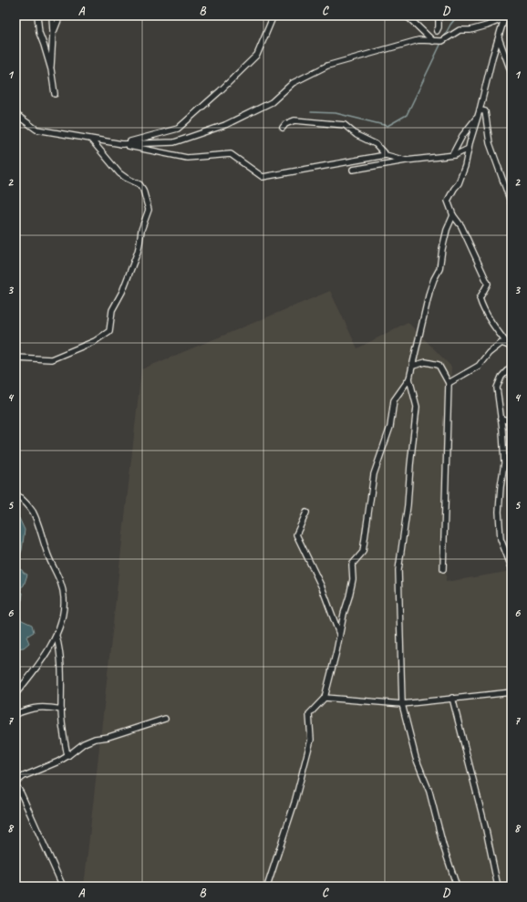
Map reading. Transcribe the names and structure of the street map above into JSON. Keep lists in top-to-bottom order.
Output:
{
  "grid": {
    "columns": [
      "A",
      "B",
      "C",
      "D"
    ],
    "rows": [
      "1",
      "2",
      "3",
      "4",
      "5",
      "6",
      "7",
      "8"
    ]
  }
}
